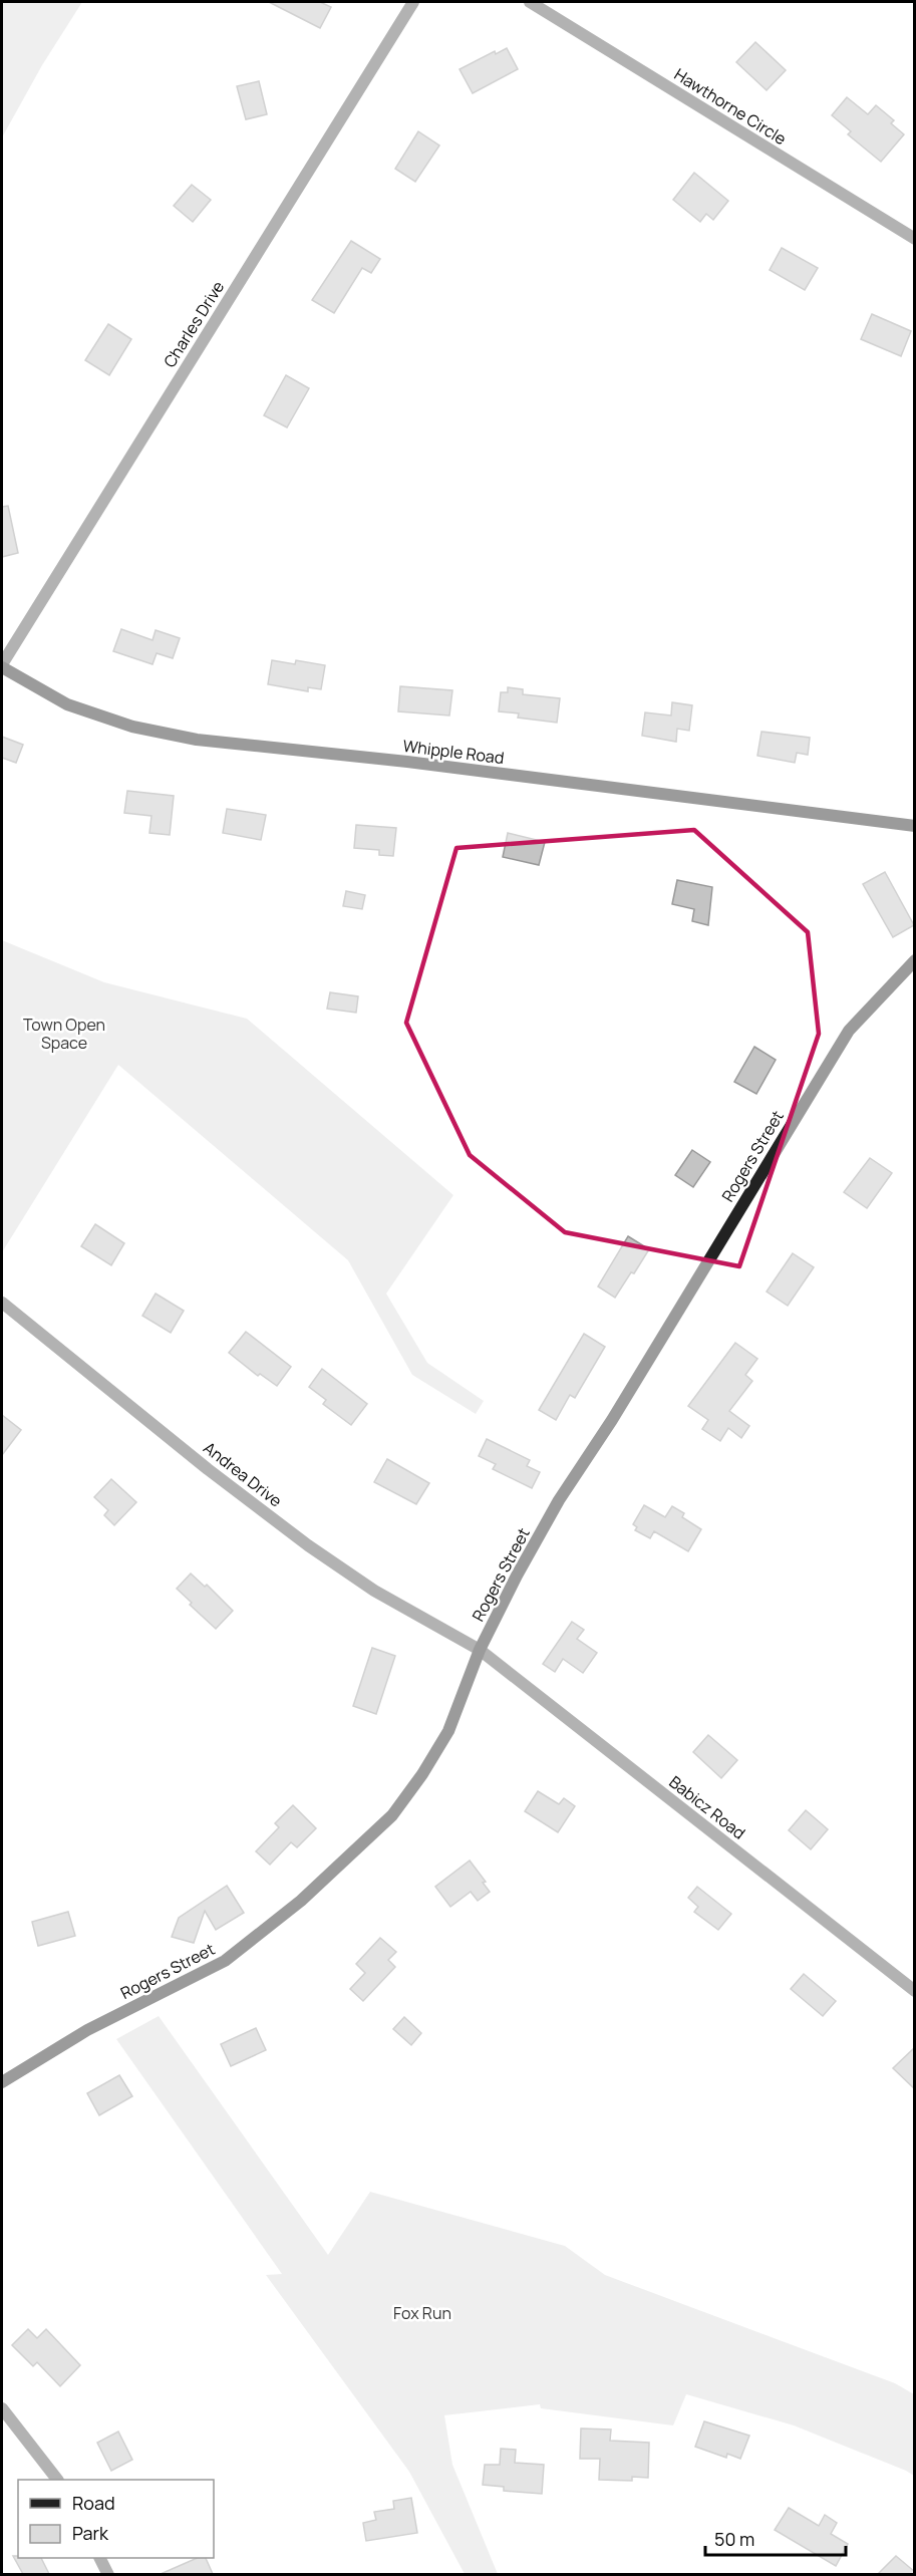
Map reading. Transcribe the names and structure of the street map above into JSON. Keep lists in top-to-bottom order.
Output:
{
  "streets": {
    "street": [
      "Hawthorne Circle",
      "Charles Drive",
      "Whipple Road",
      "Rogers Street",
      "Andrea Drive",
      "Babicz Road"
    ]
  },
  "crossings": [
    ["Charles Drive", "Whipple Road"],
    ["Rogers Street", "Andrea Drive"],
    ["Rogers Street", "Babicz Road"],
    ["Andrea Drive", "Babicz Road"]
  ],
  "parks": ["Town Open Space", "Fox Run"],
  "legend": ["Road", "Park"],
  "scale_bar": "50 m"
}
